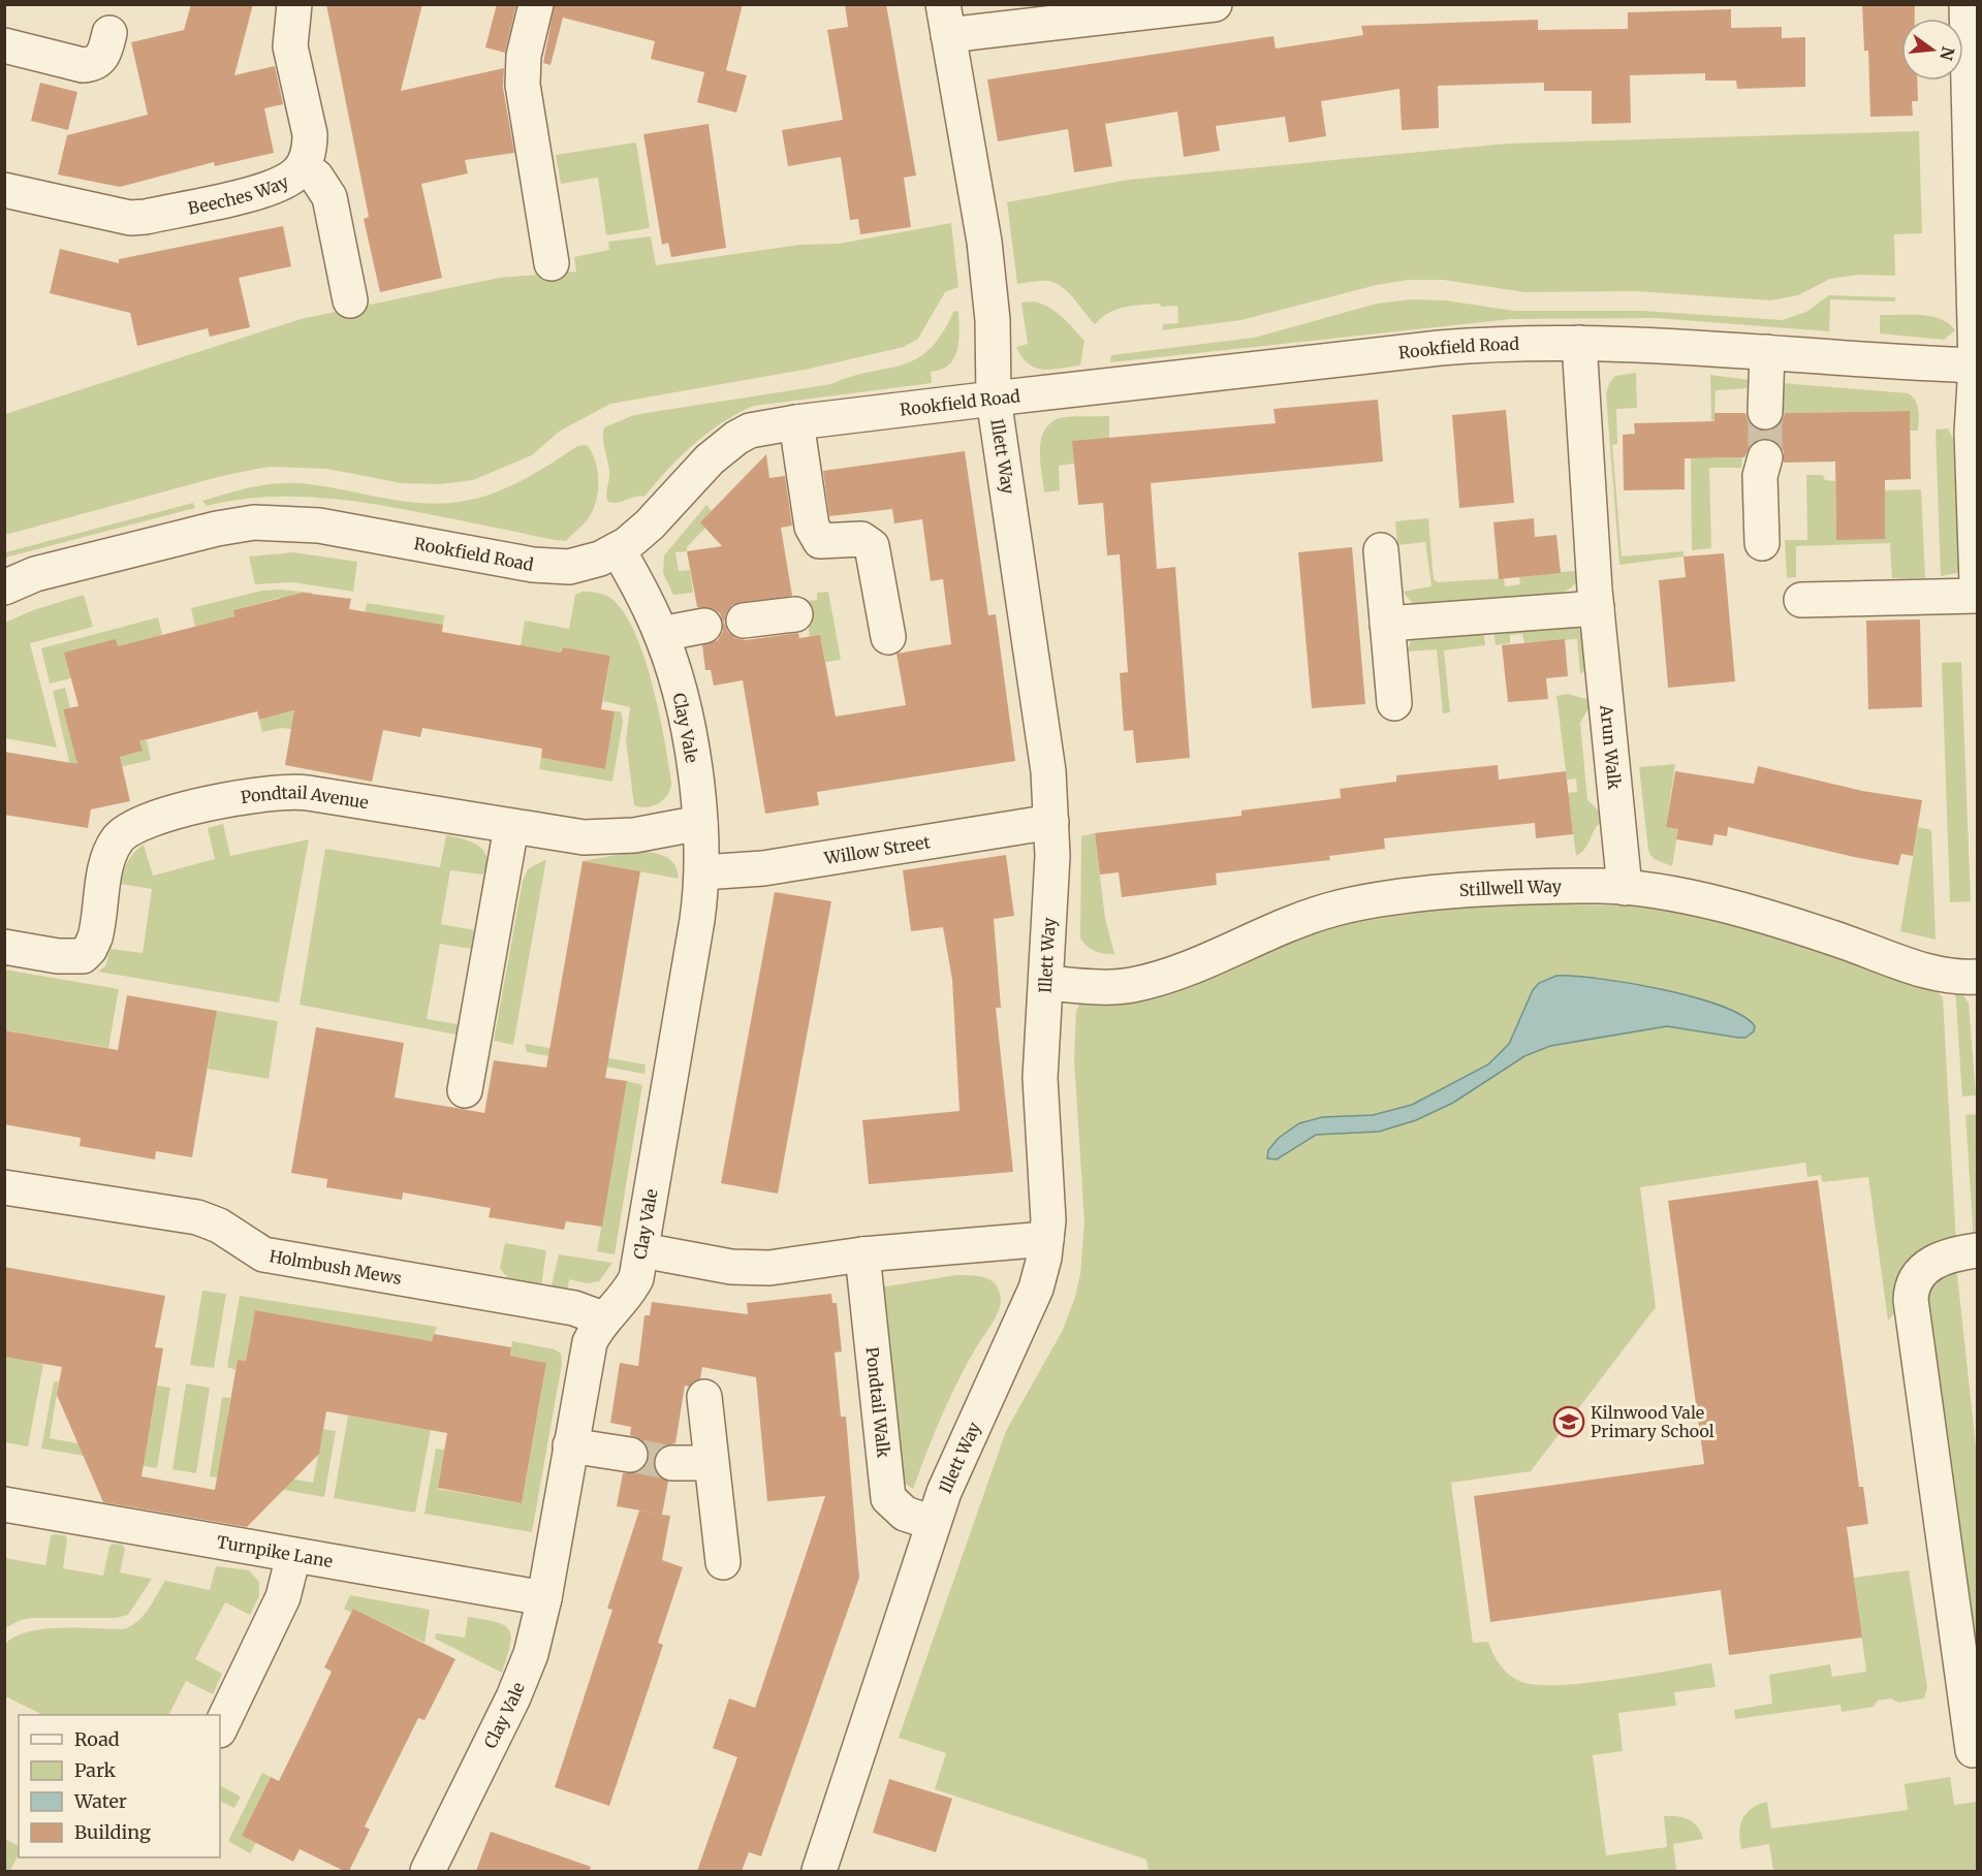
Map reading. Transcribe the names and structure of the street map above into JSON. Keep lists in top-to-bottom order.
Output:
{
  "streets": {
    "street": [
      "Beeches Way",
      "Rookfield Road",
      "Illett Way",
      "Clay Vale",
      "Arun Walk",
      "Pondtail Avenue",
      "Willow Street",
      "Stillwell Way",
      "Holmbush Mews",
      "Pondtail Walk",
      "Turnpike Lane"
    ]
  },
  "crossings": [
    ["Rookfield Road", "Illett Way"],
    ["Rookfield Road", "Clay Vale"],
    ["Rookfield Road", "Arun Walk"],
    ["Illett Way", "Willow Street"],
    ["Illett Way", "Stillwell Way"],
    ["Illett Way", "Pondtail Walk"],
    ["Clay Vale", "Pondtail Avenue"],
    ["Clay Vale", "Willow Street"],
    ["Clay Vale", "Holmbush Mews"],
    ["Clay Vale", "Turnpike Lane"],
    ["Arun Walk", "Stillwell Way"]
  ],
  "places": {
    "school or university": ["Kilnwood Vale Primary School"]
  },
  "legend": [
    "Road",
    "Park",
    "Water",
    "Building"
  ],
  "north": "right"
}
